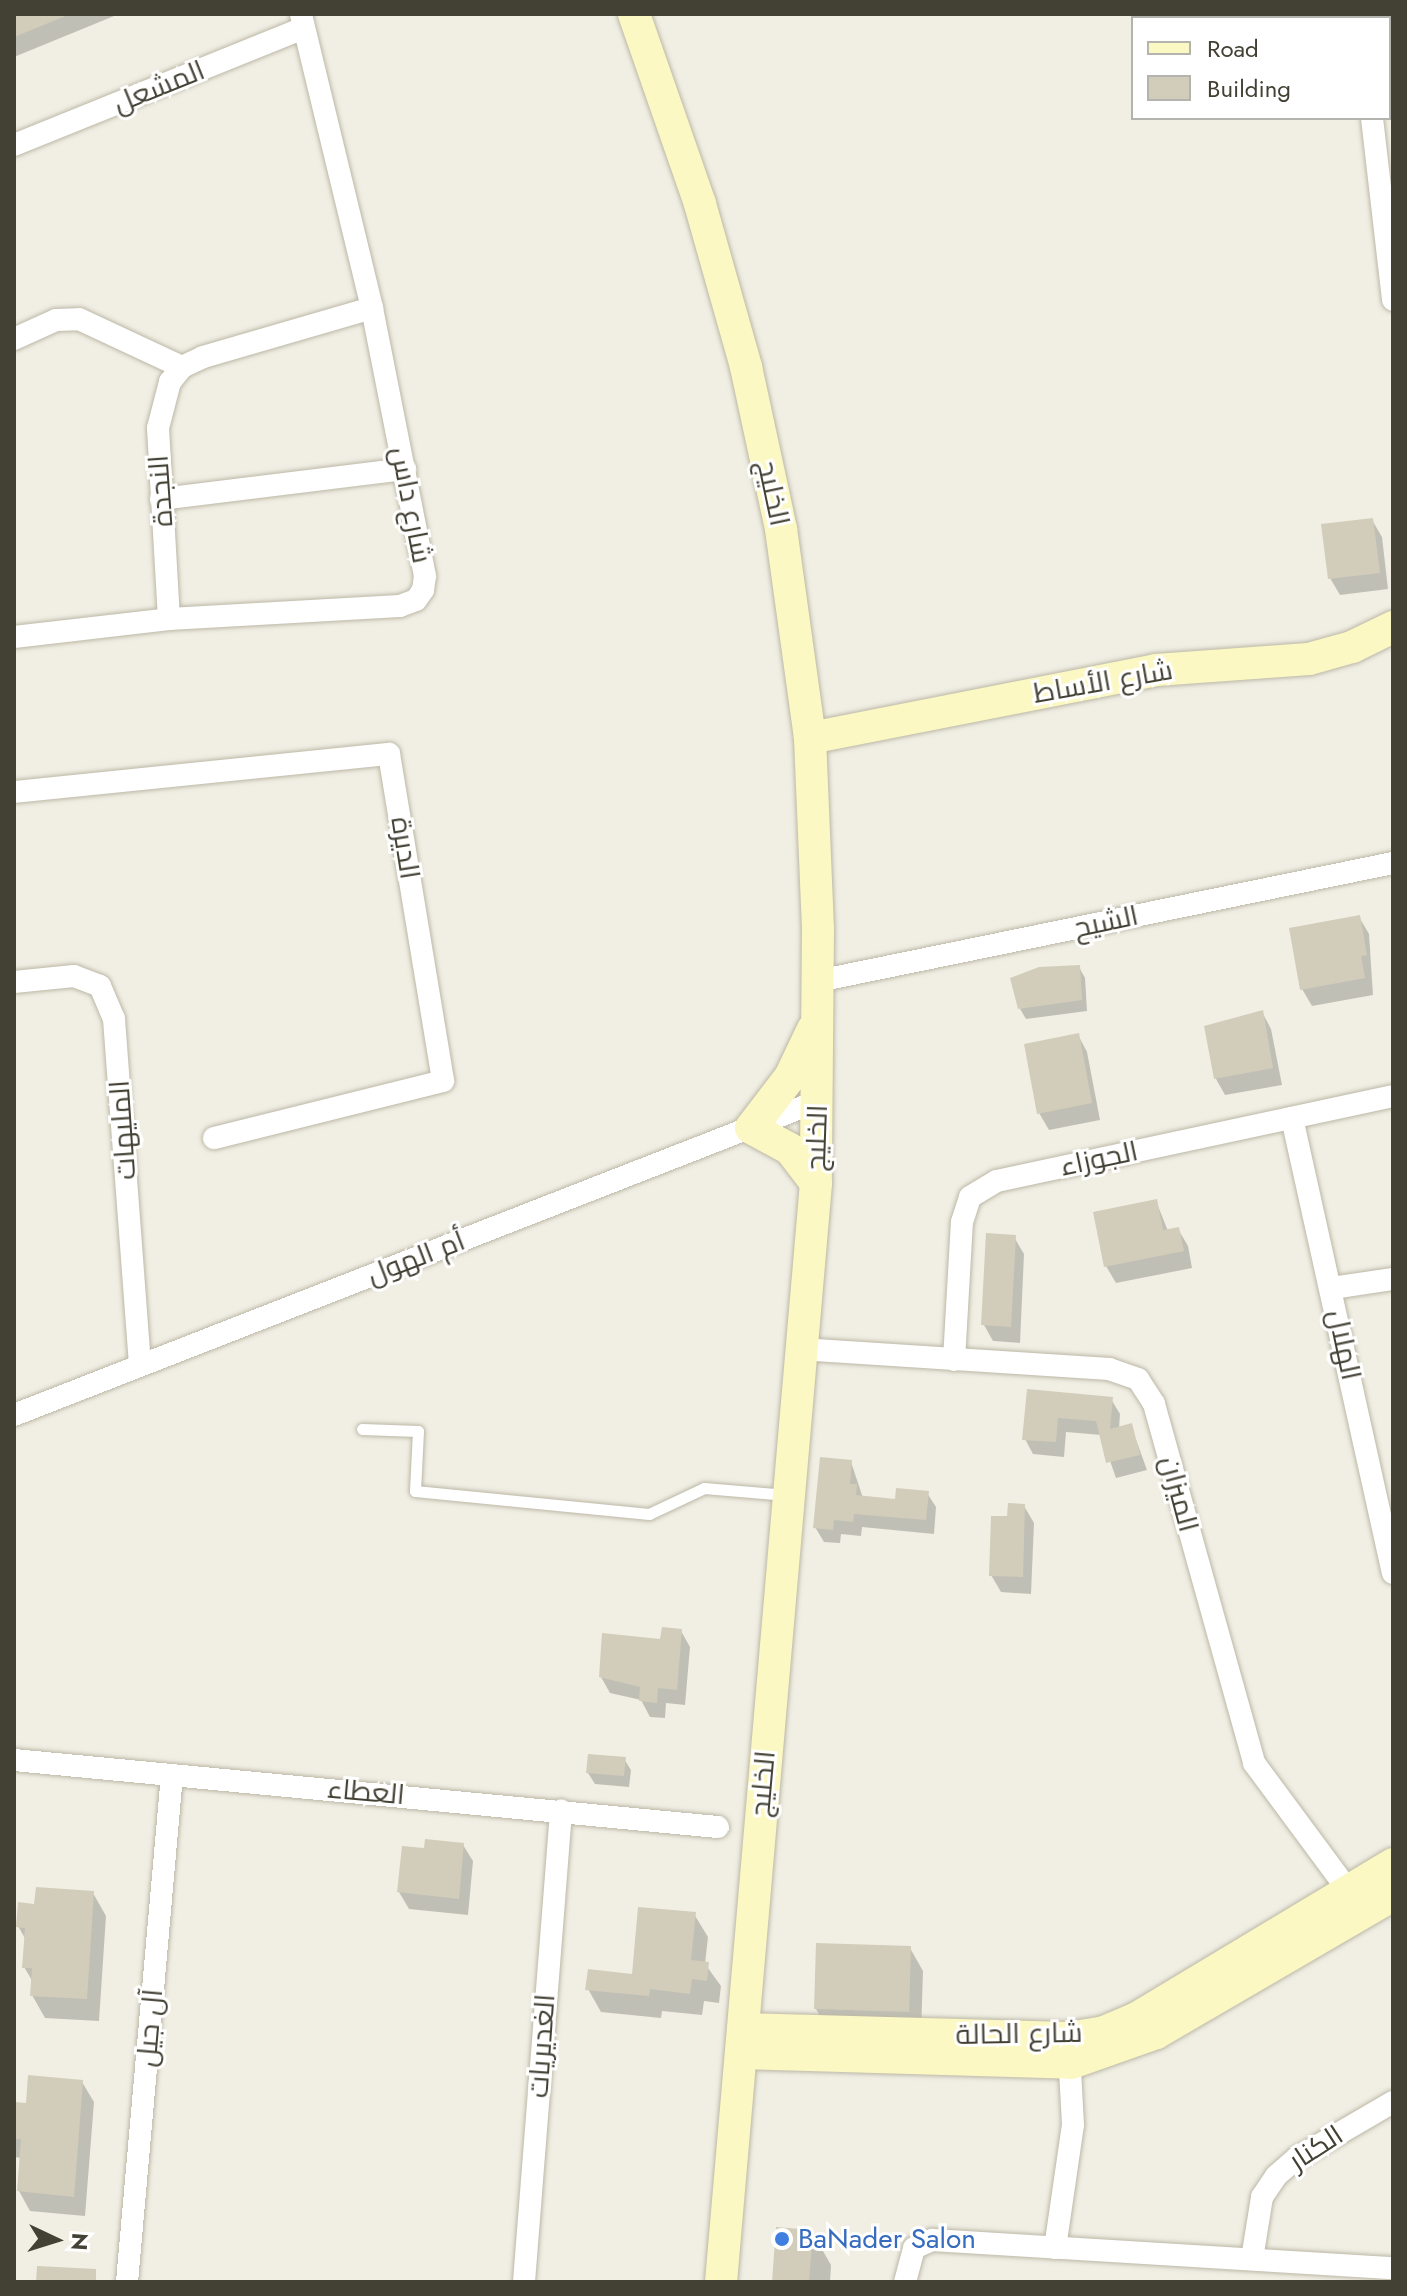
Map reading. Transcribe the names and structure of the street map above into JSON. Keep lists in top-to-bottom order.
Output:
{
  "streets": {
    "street": [
      "المشعل",
      "النجدة",
      "الخليج",
      "شارع داس",
      "شارع الأساط",
      "الديرة",
      "الشيح",
      "المليهات",
      "الجوزاء",
      "أم الهول",
      "الهلال",
      "الميزان",
      "العطاء",
      "آل جيل",
      "شارع الحالة",
      "الغديريات",
      "الكنار"
    ]
  },
  "crossings": [
    ["المشعل", "شارع داس"],
    ["النجدة", "شارع داس"],
    ["الخليج", "شارع الأساط"],
    ["الخليج", "الشيح"],
    ["الخليج", "أم الهول"],
    ["الخليج", "الميزان"],
    ["الخليج", "شارع الحالة"],
    ["المليهات", "أم الهول"],
    ["الجوزاء", "الهلال"],
    ["الجوزاء", "الميزان"],
    ["الميزان", "شارع الحالة"],
    ["العطاء", "آل جيل"],
    ["العطاء", "الغديريات"]
  ],
  "places": ["BaNader Salon"],
  "legend": ["Road", "Building"],
  "north": "right"
}
